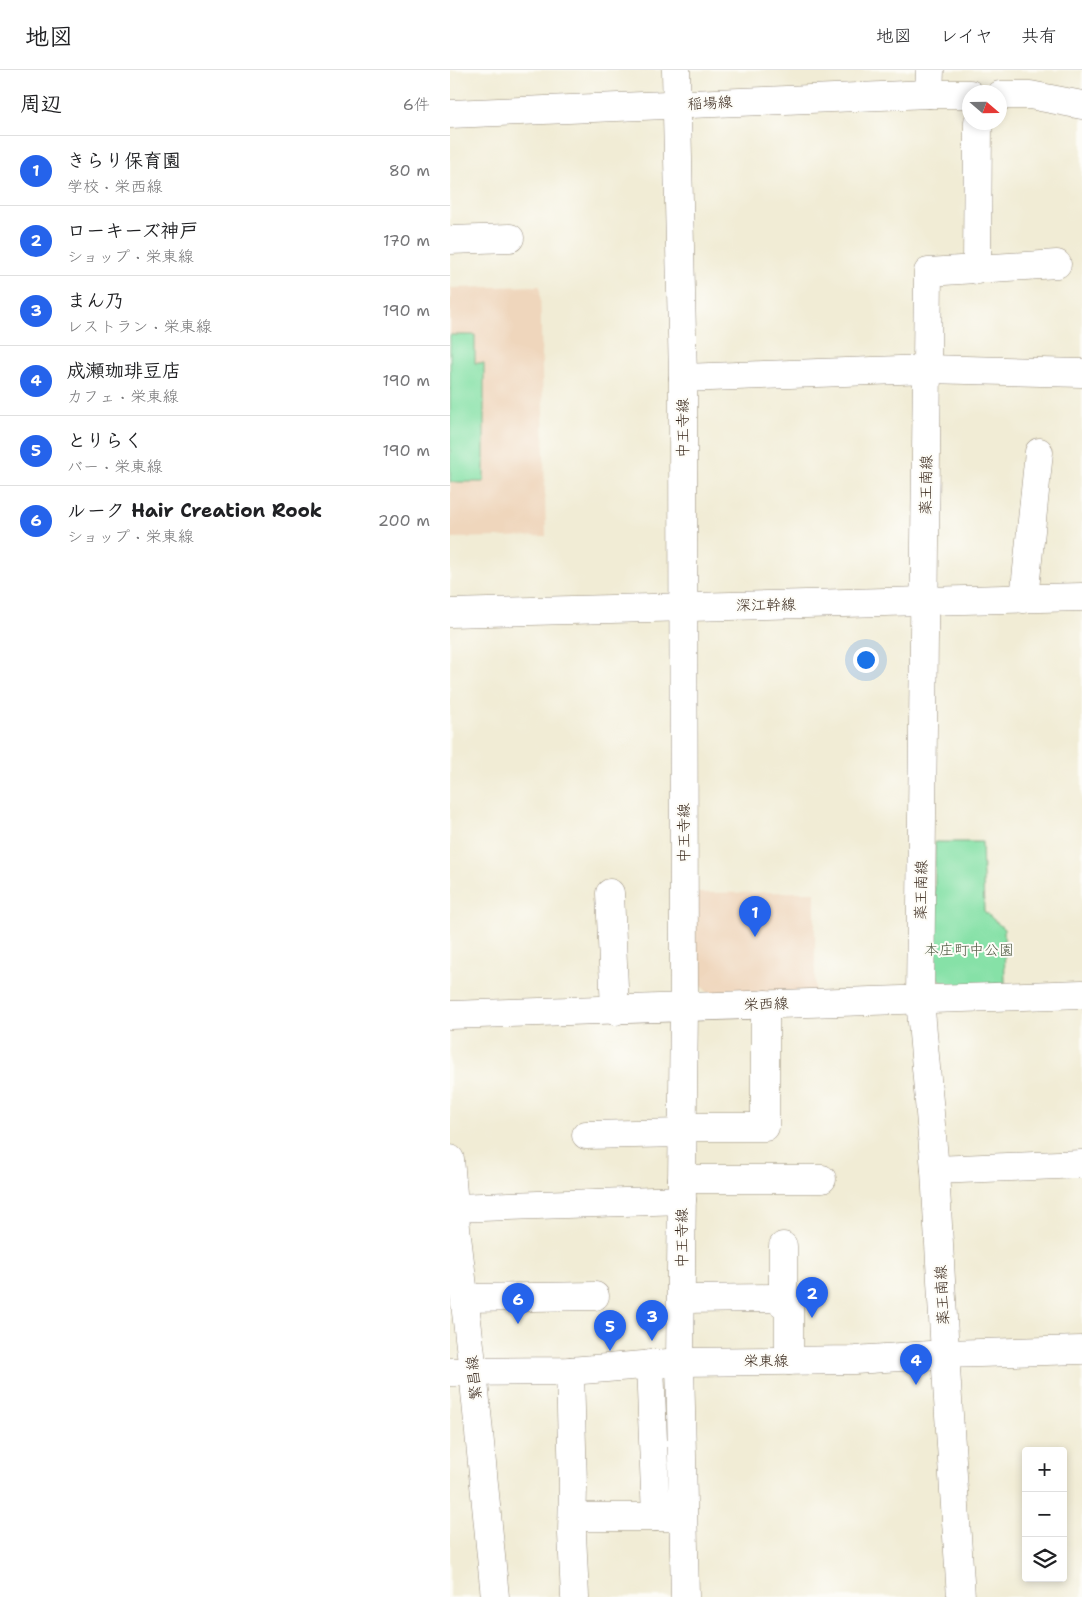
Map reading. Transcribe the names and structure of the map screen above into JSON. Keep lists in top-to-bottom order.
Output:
{
  "streets": {
    "street": [
      "稲場線",
      "中王寺線",
      "薬王南線",
      "深江幹線",
      "栄西線",
      "栄東線",
      "繁昌線"
    ]
  },
  "crossings": [
    ["稲場線", "中王寺線"],
    ["中王寺線", "深江幹線"],
    ["中王寺線", "栄西線"],
    ["中王寺線", "栄東線"],
    ["薬王南線", "深江幹線"],
    ["薬王南線", "栄西線"],
    ["薬王南線", "栄東線"],
    ["栄東線", "繁昌線"]
  ],
  "parks": ["本庄町中公園"],
  "north": "right",
  "page": {
    "header": "地図",
    "nav": ["地図", "レイヤ", "共有"],
    "heading": ["周辺", "6件"],
    "list": [
      {
        "mark": "1",
        "name": "きらり保育園",
        "note": "学校 · 栄西線",
        "value": "80 m"
      },
      {
        "mark": "2",
        "name": "ローキーズ神戸",
        "note": "ショップ · 栄東線",
        "value": "170 m"
      },
      {
        "mark": "3",
        "name": "まん乃",
        "note": "レストラン · 栄東線",
        "value": "190 m"
      },
      {
        "mark": "4",
        "name": "成瀬珈琲豆店",
        "note": "カフェ · 栄東線",
        "value": "190 m"
      },
      {
        "mark": "5",
        "name": "とりらく",
        "note": "バー · 栄東線",
        "value": "190 m"
      },
      {
        "mark": "6",
        "name": "ルーク Hair Creation Rook",
        "note": "ショップ · 栄東線",
        "value": "200 m"
      }
    ],
    "pins": [
      "1",
      "2",
      "6",
      "3",
      "5",
      "4"
    ],
    "map_buttons": ["+", "−"]
  }
}
